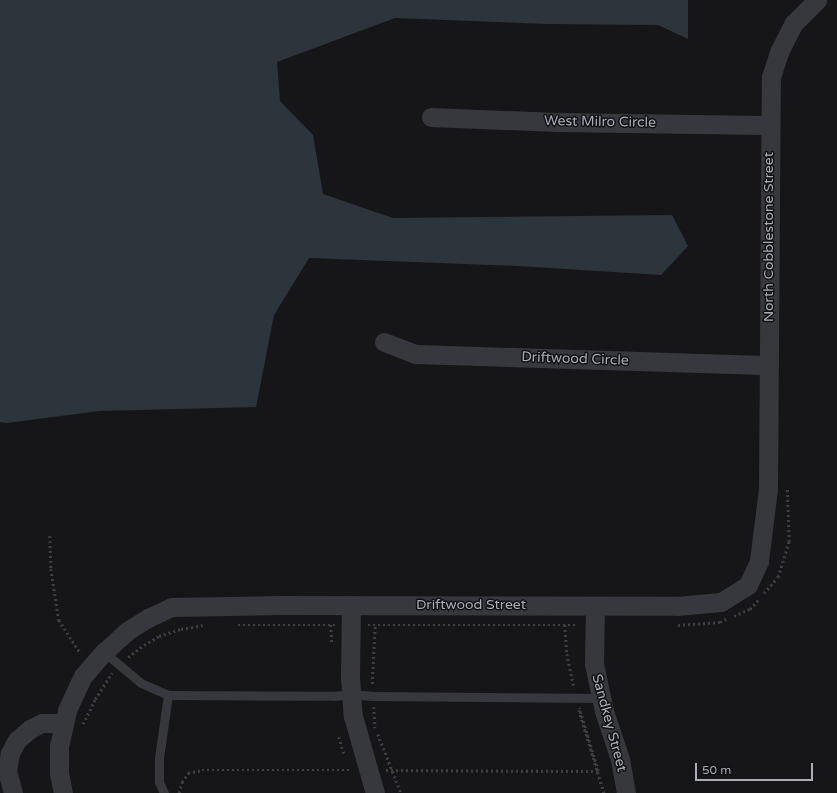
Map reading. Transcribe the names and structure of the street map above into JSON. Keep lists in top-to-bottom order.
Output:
{
  "streets": {
    "street": [
      "West Milro Circle",
      "North Cobblestone Street",
      "Driftwood Circle",
      "Driftwood Street",
      "Sandkey Street"
    ]
  },
  "crossings": [
    ["West Milro Circle", "North Cobblestone Street"],
    ["North Cobblestone Street", "Driftwood Circle"],
    ["North Cobblestone Street", "Driftwood Street"],
    ["Driftwood Street", "Sandkey Street"]
  ],
  "scale_bar": "50 m"
}
